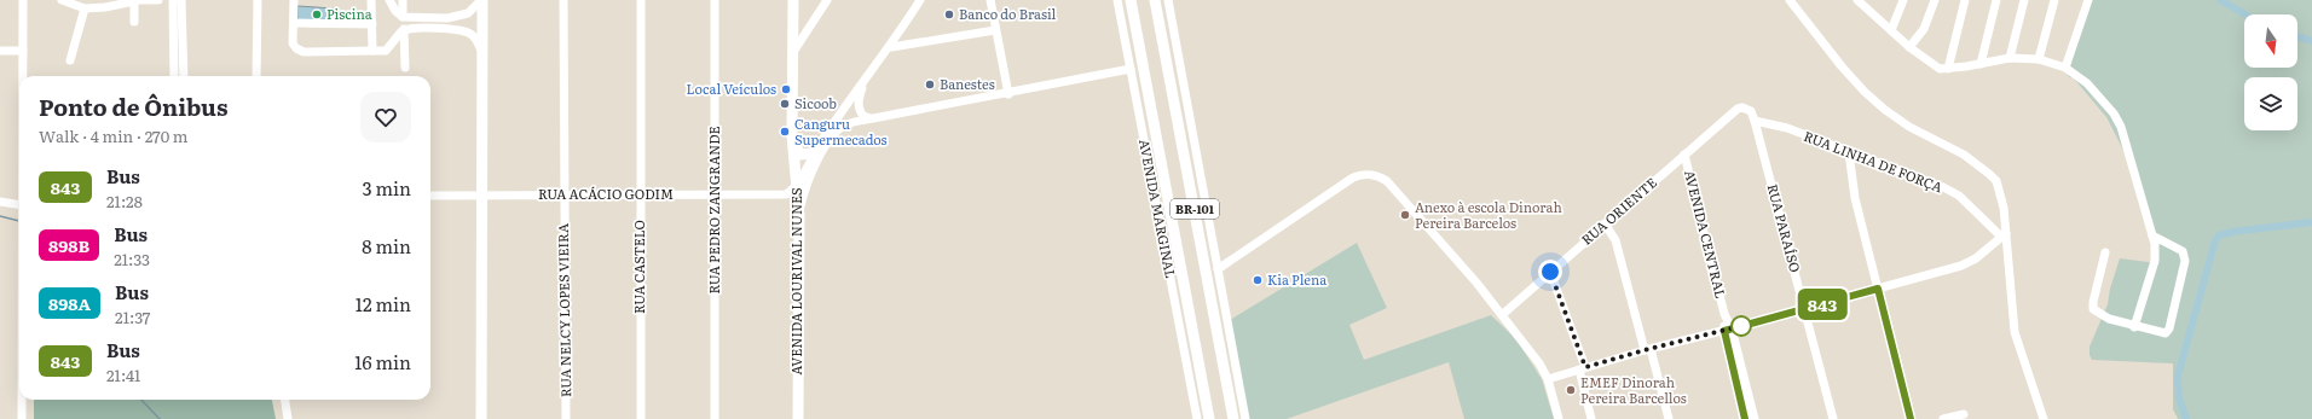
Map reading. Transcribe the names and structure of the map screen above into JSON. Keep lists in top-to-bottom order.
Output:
{
  "streets": {
    "main road": ["BR-101", "AVENIDA LOURIVAL NUNES"],
    "street": [
      "RUA LINHA DE FORÇA",
      "RUA ACÁCIO GODIM",
      "AVENIDA MARGINAL",
      "RUA PEDRO ZANGRANDE",
      "RUA ORIENTE",
      "RUA PARAÍSO",
      "AVENIDA CENTRAL",
      "RUA CASTELO",
      "RUA NELCY LOPES VIEIRA"
    ]
  },
  "crossings": [
    ["RUA LINHA DE FORÇA", "RUA ORIENTE"],
    ["RUA LINHA DE FORÇA", "RUA PARAÍSO"],
    ["RUA ACÁCIO GODIM", "RUA PEDRO ZANGRANDE"],
    ["RUA ACÁCIO GODIM", "RUA CASTELO"],
    ["RUA ACÁCIO GODIM", "AVENIDA LOURIVAL NUNES"],
    ["RUA ACÁCIO GODIM", "RUA NELCY LOPES VIEIRA"],
    ["RUA ORIENTE", "AVENIDA CENTRAL"]
  ],
  "places": [
    "Piscina",
    "Banco do Brasil",
    "Banestes",
    "Local Veículos",
    "Sicoob",
    "Canguru Supermecados",
    "Anexo à escola Dinorah Pereira Barcelos",
    "Kia Plena",
    "EMEF Dinorah Pereira Barcellos"
  ],
  "lines": ["bus line 843"],
  "north": "bottom",
  "page": {
    "on_map": "843",
    "heading": ["Ponto de Ônibus", "Walk · 4 min · 270 m"],
    "list": [
      {
        "mark": "843",
        "name": "Bus",
        "note": "21:28",
        "value": "3 min"
      },
      {
        "mark": "898B",
        "name": "Bus",
        "note": "21:33",
        "value": "8 min"
      },
      {
        "mark": "898A",
        "name": "Bus",
        "note": "21:37",
        "value": "12 min"
      },
      {
        "mark": "843",
        "name": "Bus",
        "note": "21:41",
        "value": "16 min"
      }
    ]
  }
}
